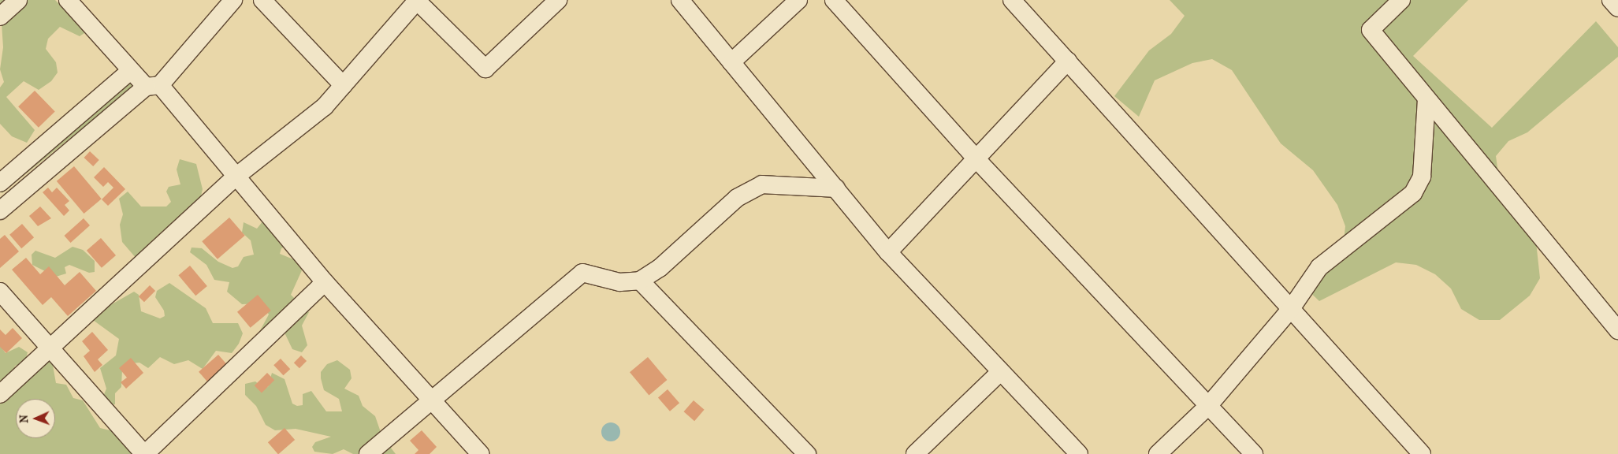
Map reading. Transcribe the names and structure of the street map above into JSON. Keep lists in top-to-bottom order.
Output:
{
  "north": "left"
}
